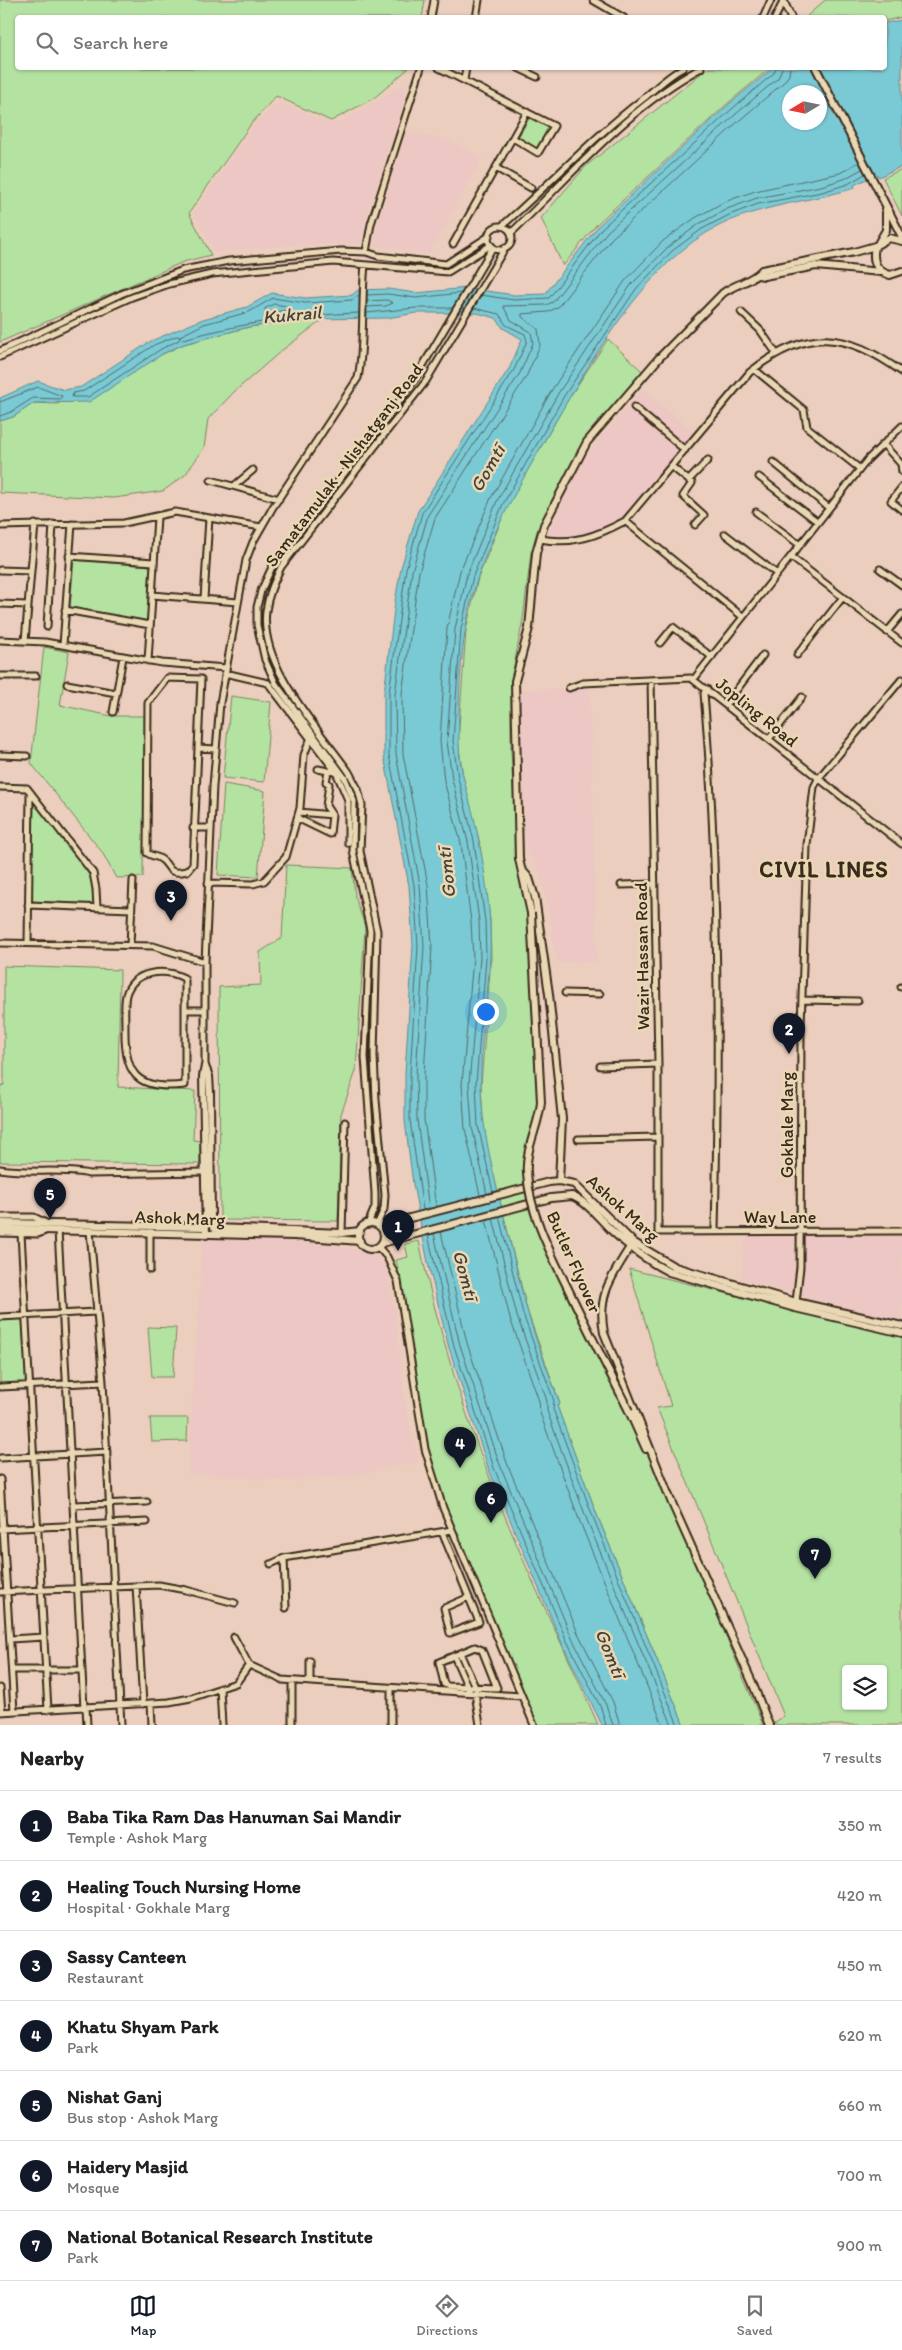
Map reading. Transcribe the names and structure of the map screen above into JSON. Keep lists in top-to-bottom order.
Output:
{
  "streets": {
    "main road": ["Ashok Marg", "Butler Flyover"],
    "street": [
      "Samatamulak - Nishatganj Road",
      "Jopling Road",
      "Wazir Hassan Road",
      "Gokhale Marg",
      "Way Lane"
    ]
  },
  "crossings": [
    ["Samatamulak - Nishatganj Road", "Ashok Marg"],
    ["Jopling Road", "Wazir Hassan Road"],
    ["Jopling Road", "Gokhale Marg"],
    ["Wazir Hassan Road", "Way Lane"],
    ["Gokhale Marg", "Ashok Marg"],
    ["Gokhale Marg", "Way Lane"]
  ],
  "districts": ["CIVIL LINES"],
  "water": ["Kukrail", "Gomtī"],
  "north": "left",
  "page": {
    "search": "Search here",
    "pins": [
      "3",
      "2",
      "5",
      "1",
      "4",
      "6",
      "7"
    ],
    "heading": ["Nearby", "7 results"],
    "list": [
      {
        "mark": "1",
        "name": "Baba Tika Ram Das Hanuman Sai Mandir",
        "note": "Temple · Ashok Marg",
        "value": "350 m"
      },
      {
        "mark": "2",
        "name": "Healing Touch Nursing Home",
        "note": "Hospital · Gokhale Marg",
        "value": "420 m"
      },
      {
        "mark": "3",
        "name": "Sassy Canteen",
        "note": "Restaurant",
        "value": "450 m"
      },
      {
        "mark": "4",
        "name": "Khatu Shyam Park",
        "note": "Park",
        "value": "620 m"
      },
      {
        "mark": "5",
        "name": "Nishat Ganj",
        "note": "Bus stop · Ashok Marg",
        "value": "660 m"
      },
      {
        "mark": "6",
        "name": "Haidery Masjid",
        "note": "Mosque",
        "value": "700 m"
      },
      {
        "mark": "7",
        "name": "National Botanical Research Institute",
        "note": "Park",
        "value": "900 m"
      }
    ],
    "nav": ["Map", "Directions", "Saved"]
  }
}
